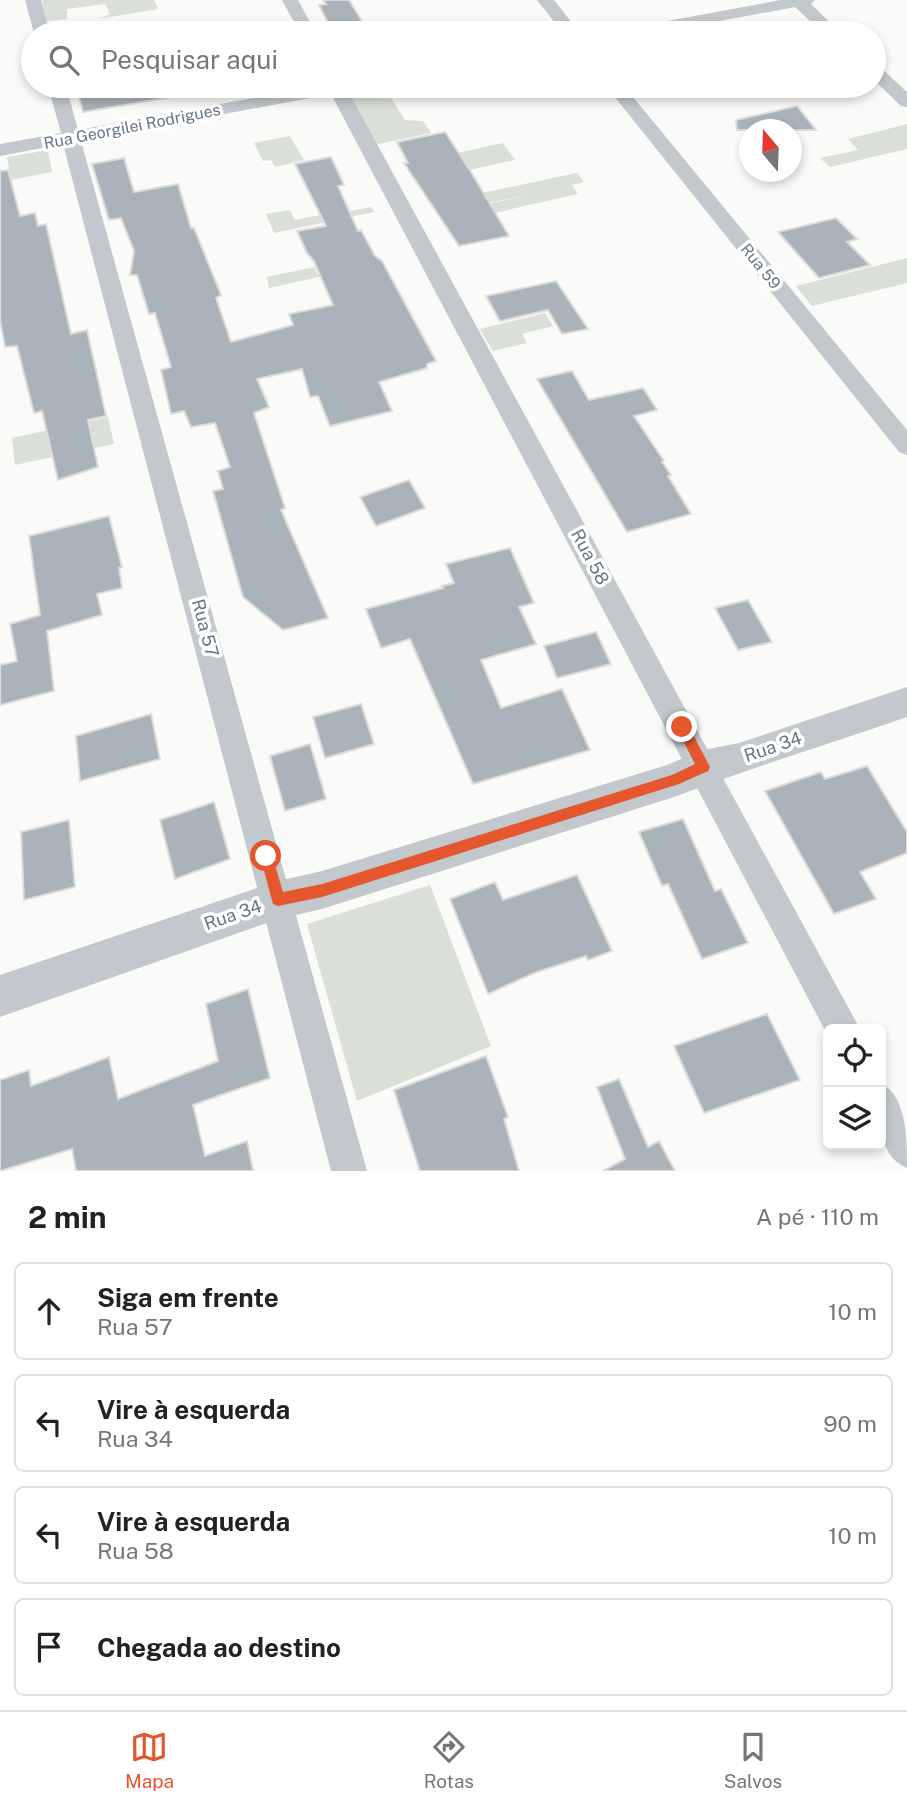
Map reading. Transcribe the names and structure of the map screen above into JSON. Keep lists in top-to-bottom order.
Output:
{
  "streets": {
    "street": [
      "Rua Georgilei Rodrigues",
      "Rua 59",
      "Rua 58",
      "Rua 57",
      "Rua 34"
    ]
  },
  "crossings": [
    ["Rua Georgilei Rodrigues", "Rua 57"],
    ["Rua 58", "Rua 34"],
    ["Rua 57", "Rua 34"]
  ],
  "north": "top",
  "page": {
    "search": "Pesquisar aqui",
    "heading": ["2 min", "A pé · 110 m"],
    "list": [
      ["Siga em frente", "Rua 57", "10 m"],
      ["Vire à esquerda", "Rua 34", "90 m"],
      ["Vire à esquerda", "Rua 58", "10 m"],
      "Chegada ao destino"
    ],
    "nav": ["Mapa", "Rotas", "Salvos"]
  }
}
